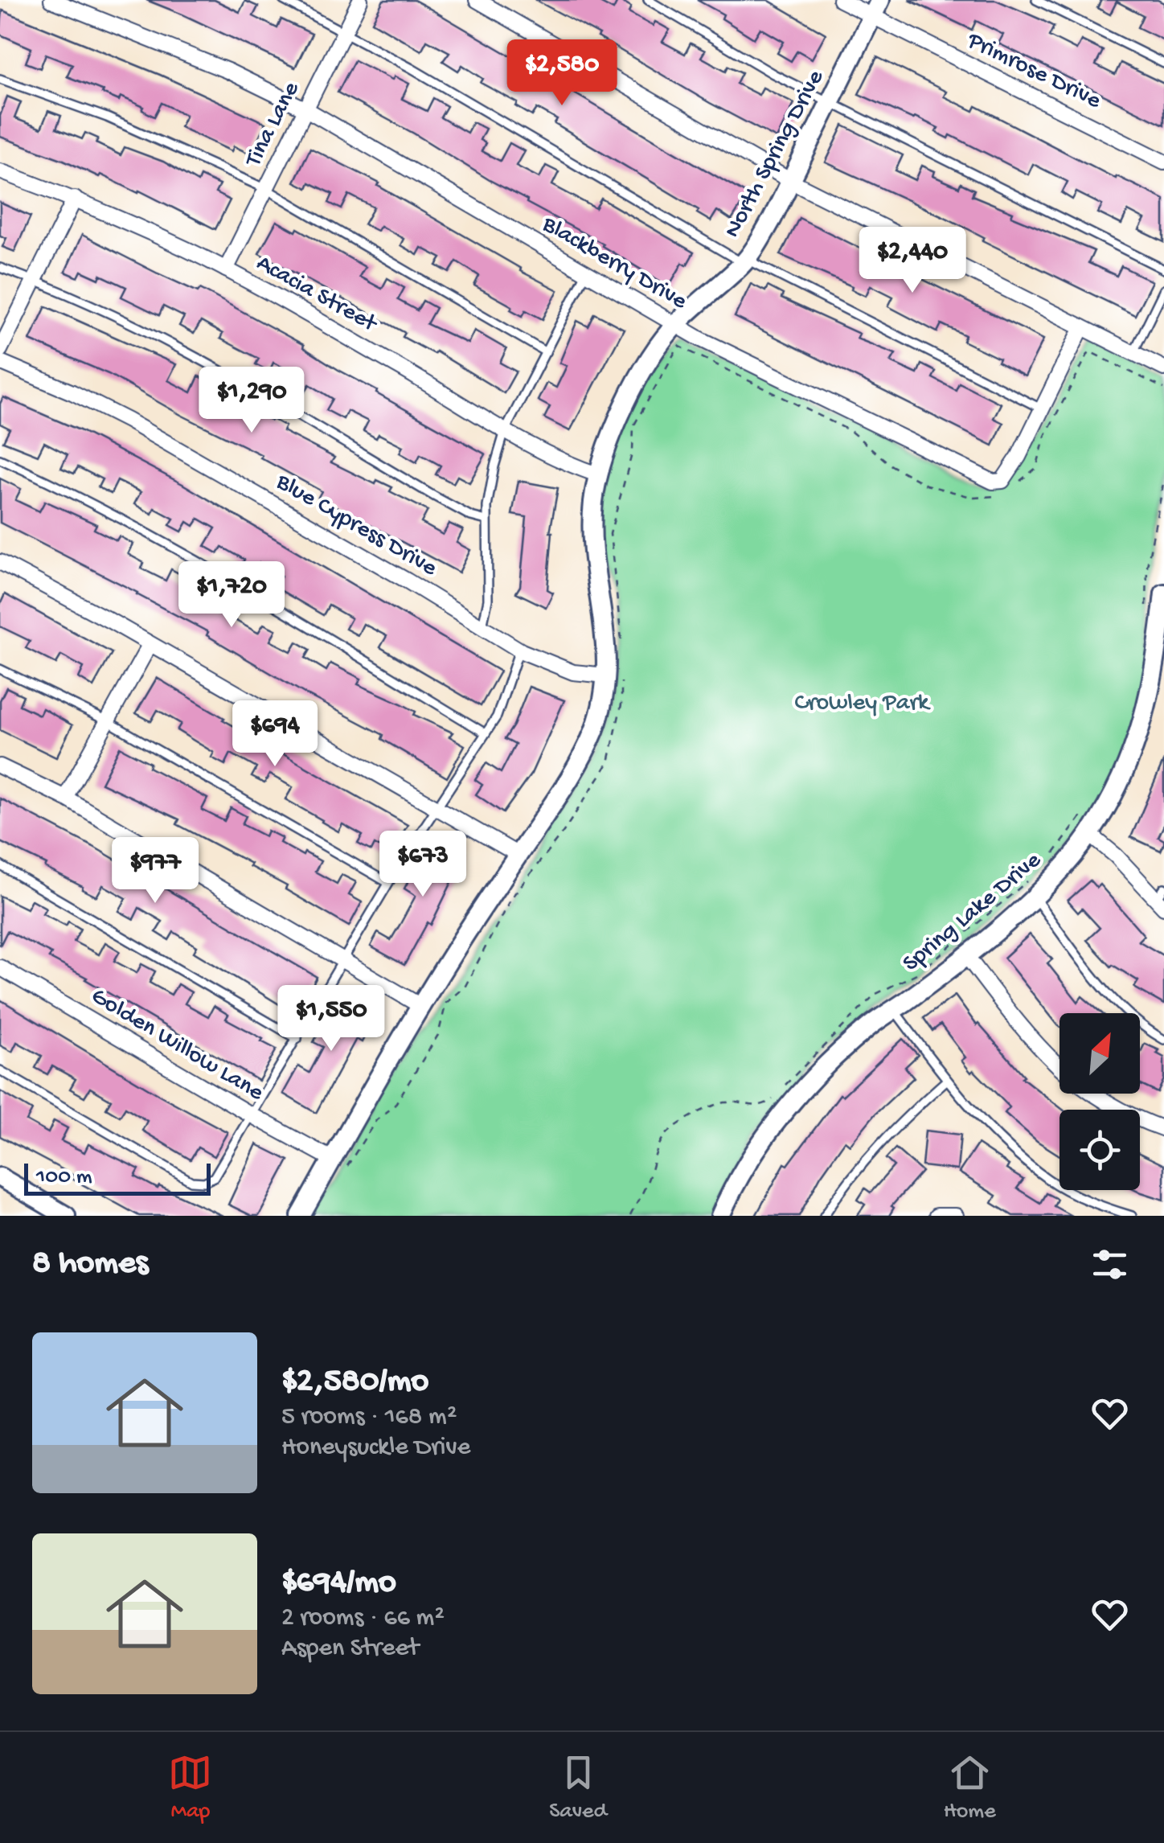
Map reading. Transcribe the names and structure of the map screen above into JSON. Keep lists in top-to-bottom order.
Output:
{
  "streets": {
    "street": [
      "Primrose Drive",
      "Tina Lane",
      "North Spring Drive",
      "Blackberry Drive",
      "Acacia Street",
      "Blue Cypress Drive",
      "Spring Lake Drive",
      "Golden Willow Lane"
    ]
  },
  "crossings": [
    ["Primrose Drive", "North Spring Drive"],
    ["Tina Lane", "Blackberry Drive"],
    ["Tina Lane", "Acacia Street"],
    ["North Spring Drive", "Blackberry Drive"],
    ["North Spring Drive", "Acacia Street"],
    ["North Spring Drive", "Blue Cypress Drive"],
    ["North Spring Drive", "Golden Willow Lane"]
  ],
  "parks": ["Crowley Park"],
  "scale_bar": "100 m",
  "north": "top right",
  "page": {
    "price": [
      "$2,580",
      "$2,440",
      "$1,290",
      "$1,720",
      "$694",
      "$673",
      "$977",
      "$1,550"
    ],
    "scale": "100 m",
    "heading": "8 homes",
    "list": [
      {
        "name": "$2,580/mo",
        "note": "5 rooms · 168 m² · Honeysuckle Drive"
      },
      {
        "name": "$694/mo",
        "note": "2 rooms · 66 m² · Aspen Street"
      }
    ],
    "tabs": ["Map", "Saved", "Home"]
  }
}
